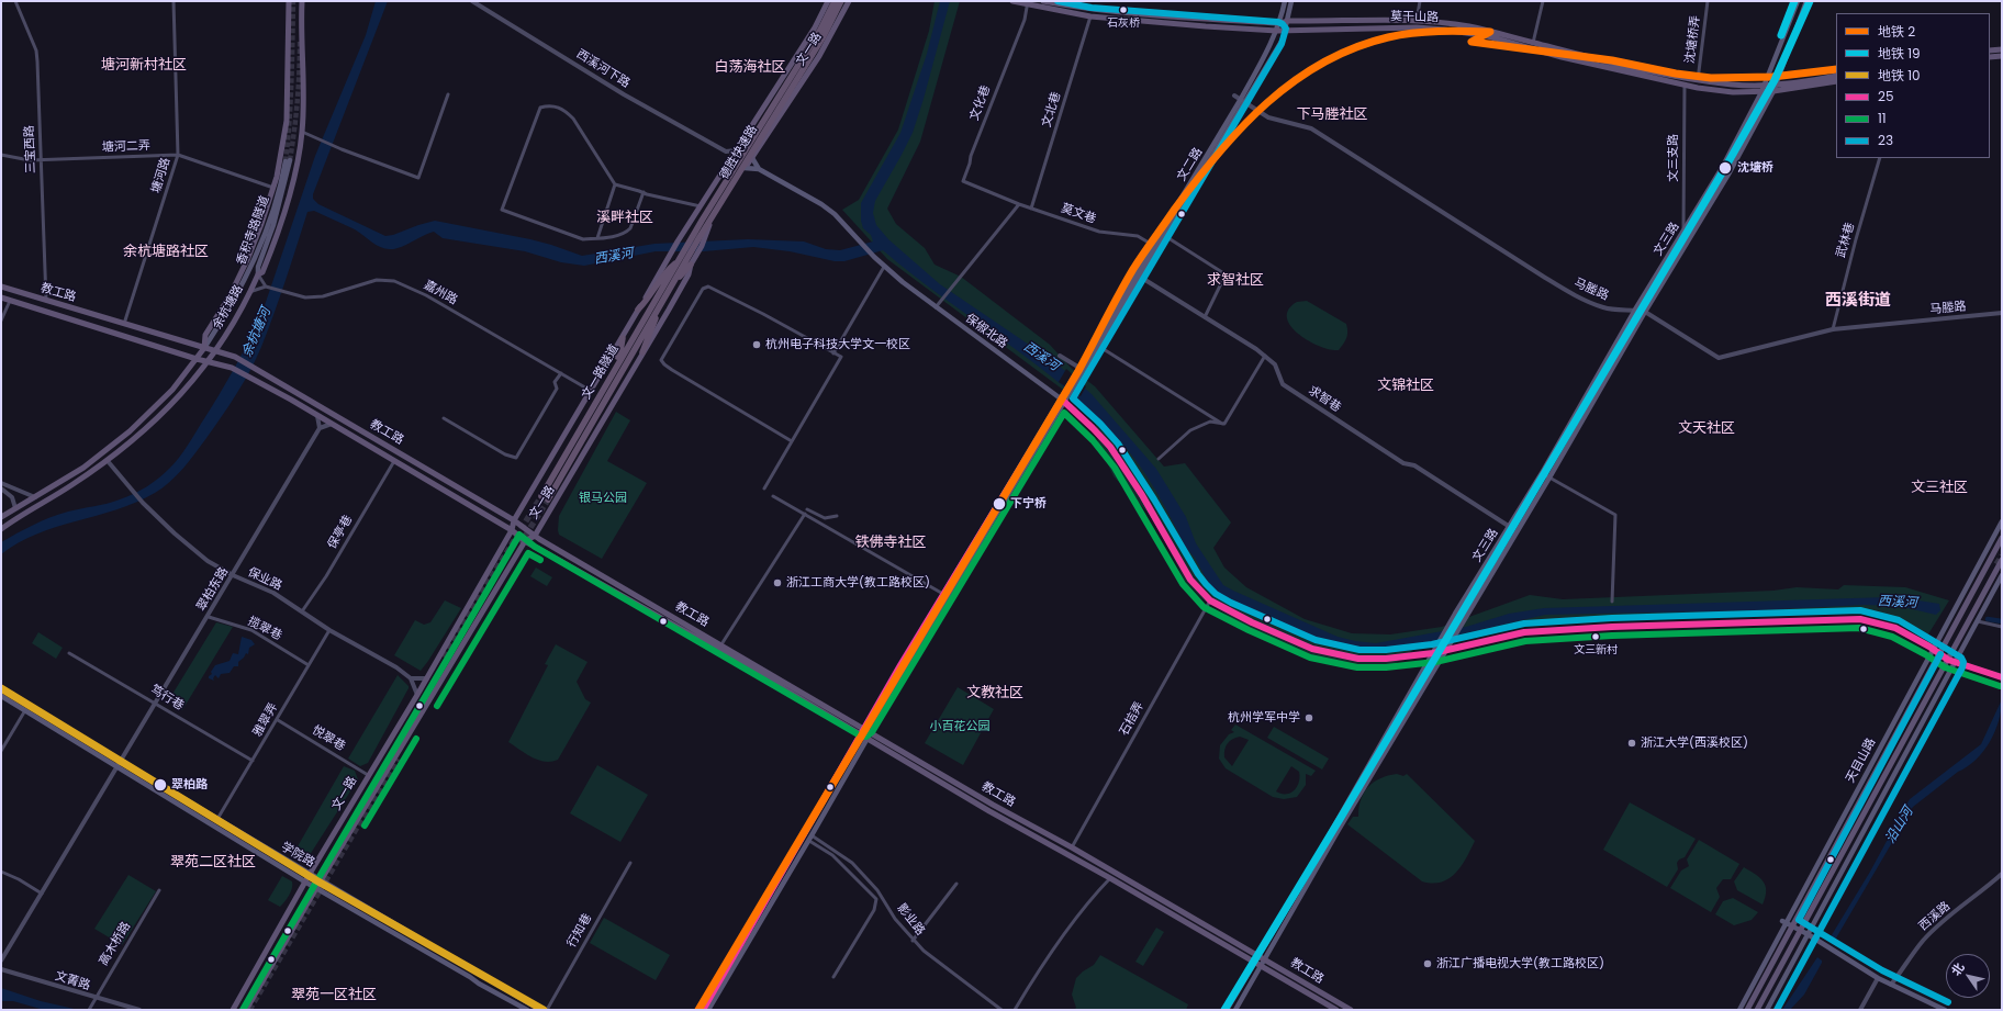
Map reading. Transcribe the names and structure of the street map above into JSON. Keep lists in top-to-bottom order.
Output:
{
  "streets": {
    "highway": ["德胜快速路", "文一路隧道"],
    "main road": [
      "莫干山路",
      "文一路",
      "文二路",
      "香积寺路隧道",
      "文三路",
      "教工路",
      "余杭塘路",
      "保俶北路",
      "天目山路",
      "学院路"
    ],
    "street": [
      "沈塘桥弄",
      "西溪河下路",
      "文化巷",
      "文北巷",
      "塘河二弄",
      "三宝西路",
      "文三支路",
      "塘河路",
      "莫文巷",
      "武林巷",
      "马塍路",
      "嘉州路",
      "求智巷",
      "保亭巷",
      "保业路",
      "翠柏东路",
      "揽翠巷",
      "笃行巷",
      "石桔弄",
      "雅翠弄",
      "悦翠巷",
      "西溪路",
      "影业路",
      "行知巷",
      "高木桥路",
      "文菁路"
    ]
  },
  "crossings": [
    ["莫干山路", "沈塘桥弄"],
    ["莫干山路", "文化巷"],
    ["莫干山路", "文北巷"],
    ["莫干山路", "文三支路"],
    ["莫干山路", "文二路"],
    ["莫干山路", "文三路"],
    ["文一路", "德胜快速路"],
    ["文一路", "教工路"],
    ["文一路", "嘉州路"],
    ["文一路", "保俶北路"],
    ["文一路", "悦翠巷"],
    ["文一路", "学院路"],
    ["文化巷", "莫文巷"],
    ["文北巷", "莫文巷"],
    ["塘河二弄", "三宝西路"],
    ["塘河二弄", "塘河路"],
    ["塘河二弄", "余杭塘路"],
    ["三宝西路", "教工路"],
    ["德胜快速路", "文一路隧道"],
    ["文三支路", "文三路"],
    ["文二路", "莫文巷"],
    ["文二路", "马塍路"],
    ["文二路", "教工路"],
    ["文二路", "保俶北路"],
    ["文二路", "求智巷"],
    ["文二路", "影业路"],
    ["塘河路", "教工路"],
    ["香积寺路隧道", "教工路"],
    ["香积寺路隧道", "余杭塘路"],
    ["文三路", "马塍路"],
    ["文三路", "教工路"],
    ["文三路", "保俶北路"],
    ["文三路", "求智巷"],
    ["武林巷", "马塍路"],
    ["教工路", "余杭塘路"],
    ["教工路", "保亭巷"],
    ["教工路", "石桔弄"],
    ["余杭塘路", "保业路"],
    ["保俶北路", "石桔弄"],
    ["保俶北路", "天目山路"],
    ["保亭巷", "保业路"],
    ["保业路", "翠柏东路"],
    ["保业路", "雅翠弄"],
    ["翠柏东路", "揽翠巷"],
    ["翠柏东路", "笃行巷"],
    ["翠柏东路", "学院路"],
    ["揽翠巷", "雅翠弄"],
    ["笃行巷", "雅翠弄"],
    ["雅翠弄", "悦翠巷"],
    ["雅翠弄", "学院路"],
    ["高木桥路", "文菁路"]
  ],
  "districts": [
    "塘河新村社区",
    "白荡海社区",
    "下马塍社区",
    "溪畔社区",
    "余杭塘路社区",
    "求智社区",
    "西溪街道",
    "文锦社区",
    "文天社区",
    "文三社区",
    "铁佛寺社区",
    "文教社区",
    "翠苑二区社区",
    "翠苑一区社区"
  ],
  "water": ["西溪河", "余杭塘河", "沿山河"],
  "parks": ["银马公园", "小百花公园"],
  "places": [
    "石灰桥",
    "沈塘桥",
    "杭州电子科技大学文一校区",
    "下宁桥",
    "浙江工商大学(教工路校区)",
    "文三新村",
    "杭州学军中学",
    "浙江大学(西溪校区)",
    "翠柏路",
    "浙江广播电视大学(教工路校区)"
  ],
  "lines": [
    "metro line 19",
    "transit line 23",
    "metro line 2",
    "transit line 25",
    "transit line 11",
    "metro line 10"
  ],
  "legend": [
    "地铁 2",
    "地铁 19",
    "地铁 10",
    "25",
    "11",
    "23"
  ],
  "north": "top left"
}
